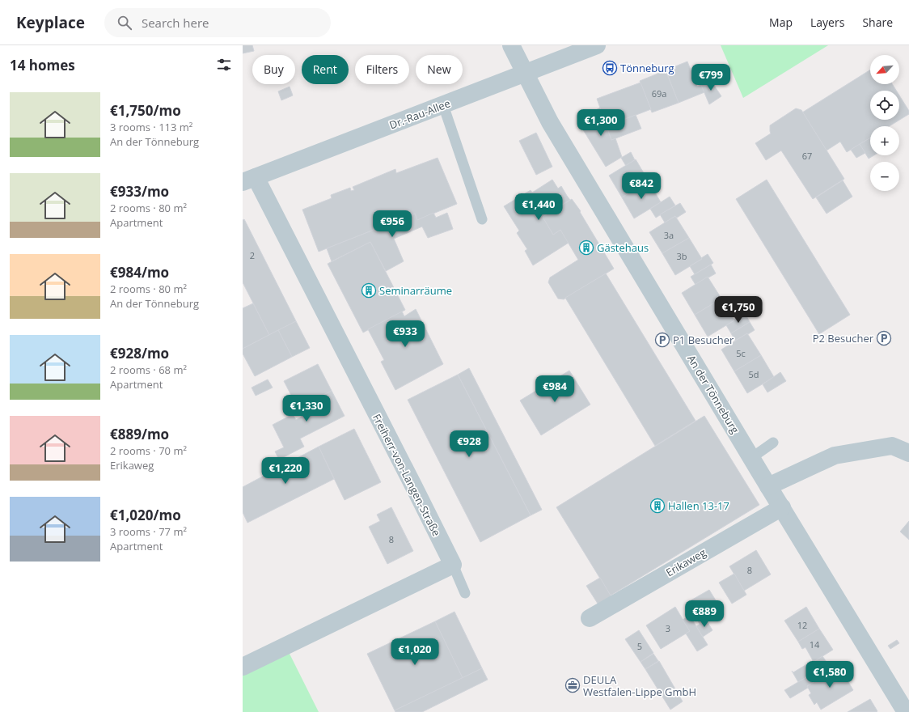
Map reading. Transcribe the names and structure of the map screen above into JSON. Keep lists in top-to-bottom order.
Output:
{
  "streets": {
    "street": [
      "Dr.-Rau-Allee",
      "An der Tönneburg",
      "Freiherr-von-Langen-Straße",
      "Erikaweg"
    ]
  },
  "crossings": [
    ["Dr.-Rau-Allee", "An der Tönneburg"],
    ["Dr.-Rau-Allee", "Freiherr-von-Langen-Straße"],
    ["An der Tönneburg", "Erikaweg"]
  ],
  "places": {
    "bus stop": ["Tönneburg"],
    "building": ["Gästehaus", "Seminarräume", "Hallen 13-17"],
    "parking": ["P2 Besucher", "P1 Besucher"],
    "office": ["DEULA Westfalen-Lippe GmbH"]
  },
  "house_numbers": [
    "69a",
    "67",
    "3a",
    "2",
    "3b",
    "5c",
    "5d",
    "8",
    "8",
    "12",
    "3",
    "14",
    "5"
  ],
  "north": "bottom left",
  "page": {
    "header": "Keyplace",
    "search": "Search here",
    "nav": ["Map", "Layers", "Share"],
    "heading": "14 homes",
    "map_buttons": ["+", "−"],
    "chip": [
      "Buy",
      "Rent",
      "Filters",
      "New"
    ],
    "price": [
      "€799",
      "€1,300",
      "€842",
      "€1,440",
      "€956",
      "€1,750",
      "€933",
      "€984",
      "€1,330",
      "€928",
      "€1,220",
      "€889",
      "€1,020",
      "€1,580"
    ],
    "list": [
      {
        "name": "€1,750/mo",
        "note": "3 rooms · 113 m² · An der Tönneburg"
      },
      {
        "name": "€933/mo",
        "note": "2 rooms · 80 m² · Apartment"
      },
      {
        "name": "€984/mo",
        "note": "2 rooms · 80 m² · An der Tönneburg"
      },
      {
        "name": "€928/mo",
        "note": "2 rooms · 68 m² · Apartment"
      },
      {
        "name": "€889/mo",
        "note": "2 rooms · 70 m² · Erikaweg"
      },
      {
        "name": "€1,020/mo",
        "note": "3 rooms · 77 m² · Apartment"
      }
    ]
  }
}
